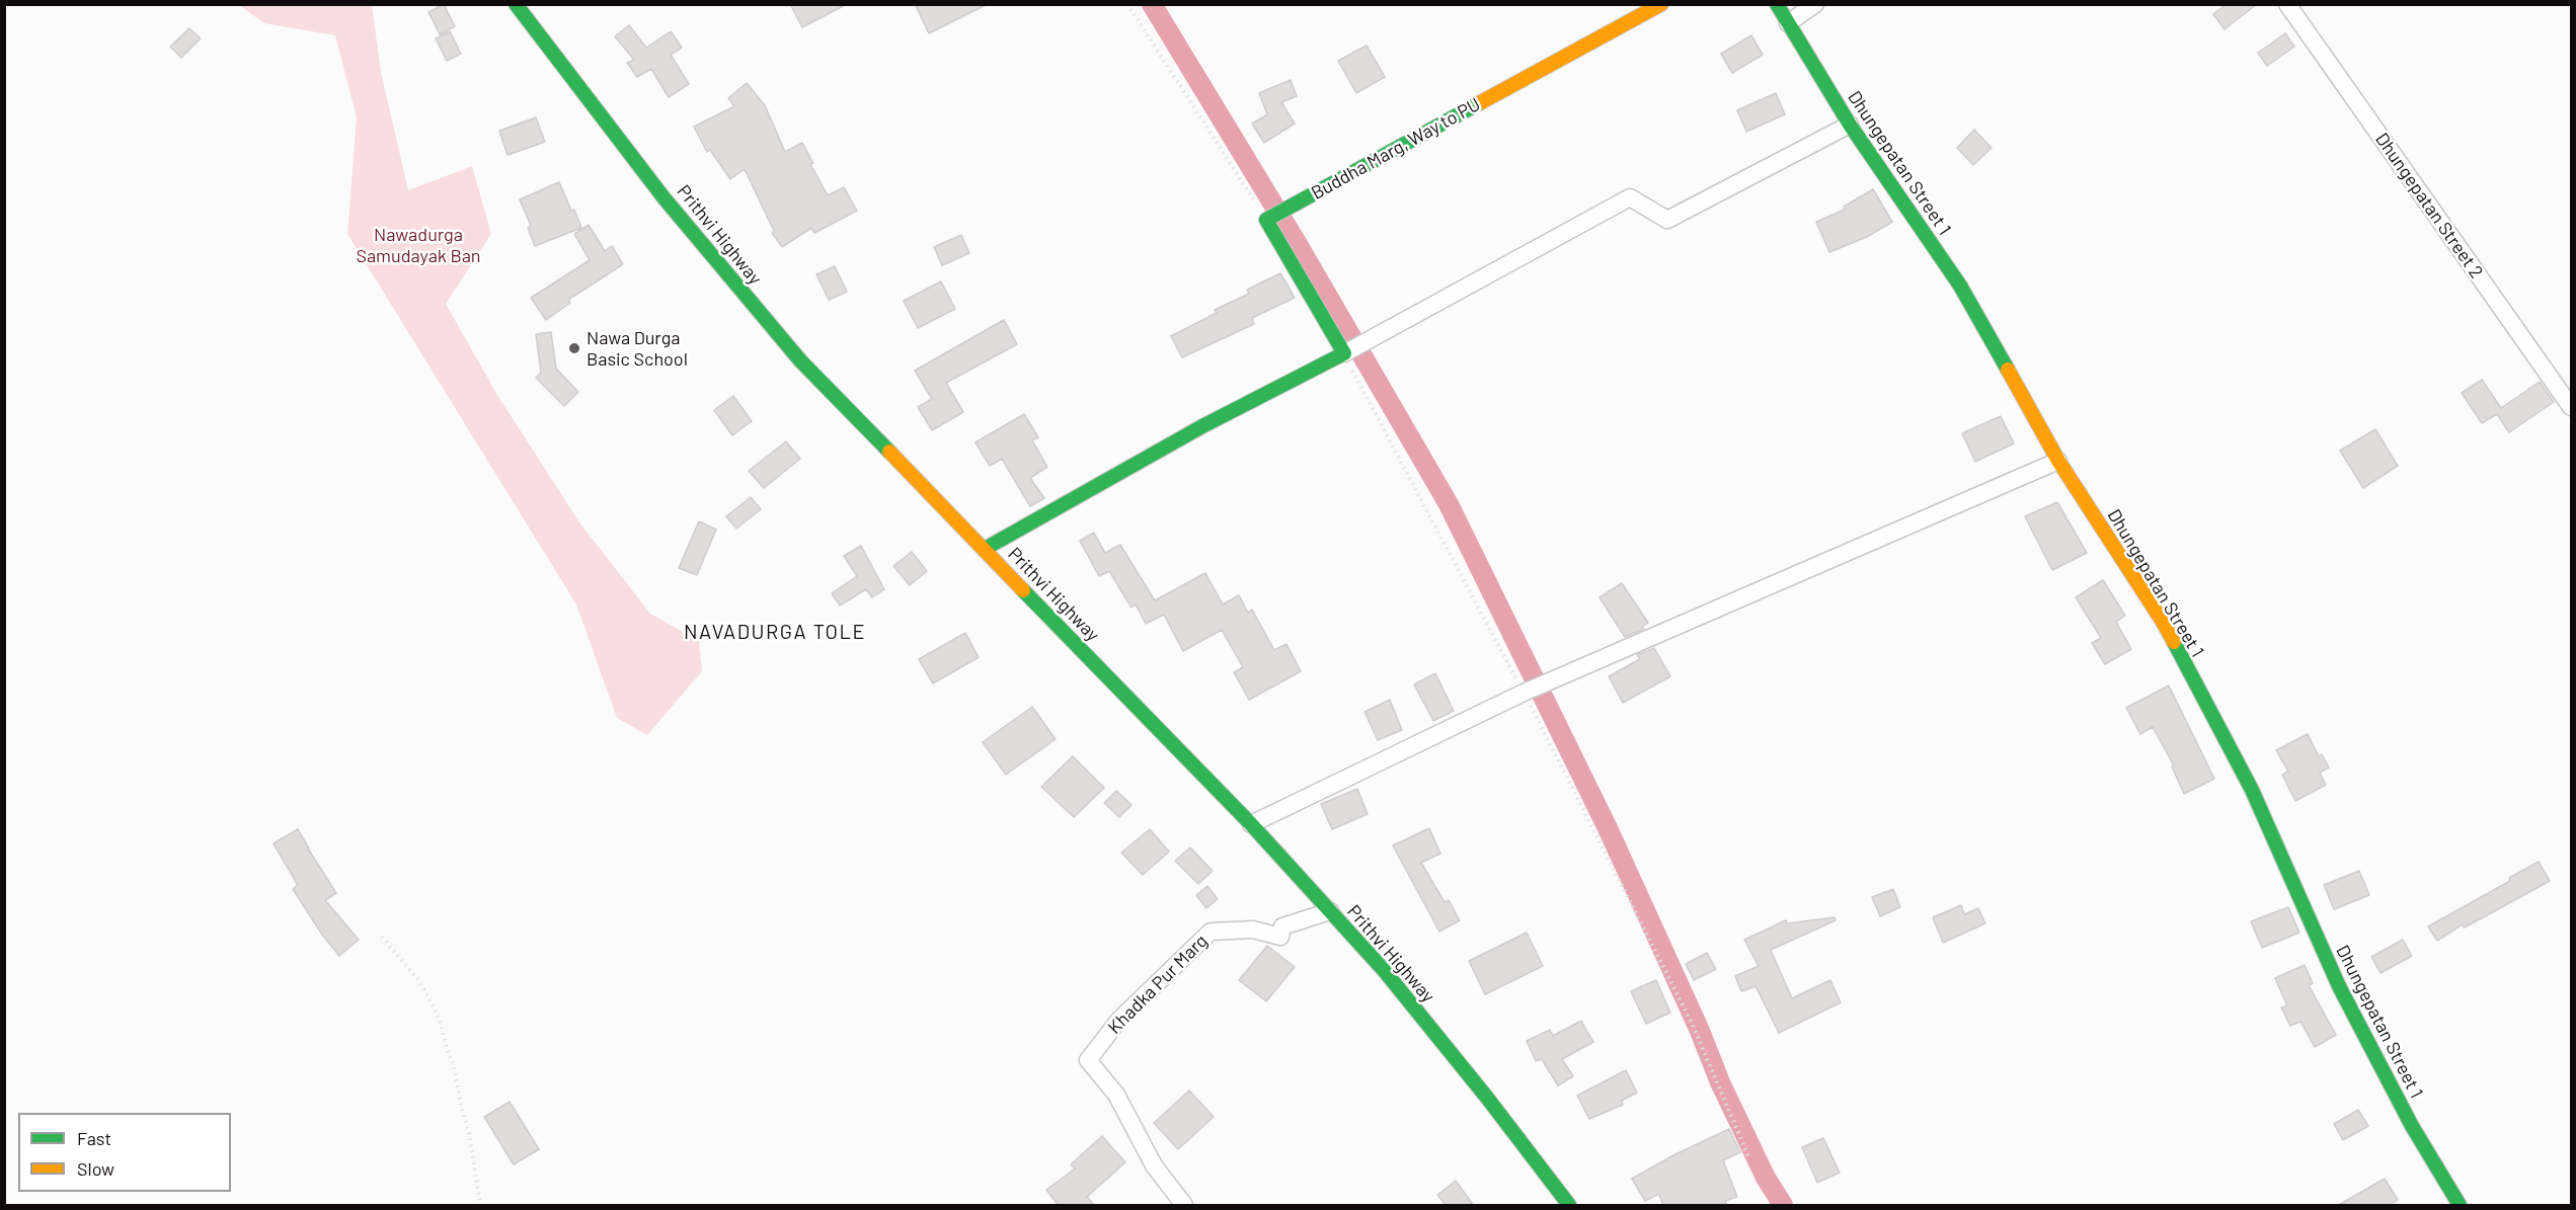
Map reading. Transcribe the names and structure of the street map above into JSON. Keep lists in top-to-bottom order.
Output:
{
  "streets": {
    "main road": ["Buddha Marg, Way to PU", "Dhungepatan Street 1", "Prithvi Highway"],
    "street": ["Dhungepatan Street 2", "Khadka Pur Marg"]
  },
  "crossings": [
    ["Prithvi Highway", "Khadka Pur Marg"]
  ],
  "districts": ["NAVADURGA TOLE"],
  "parks": ["Nawadurga Samudayak Ban"],
  "places": ["Nawa Durga Basic School"],
  "legend": ["Fast", "Slow"]
}
